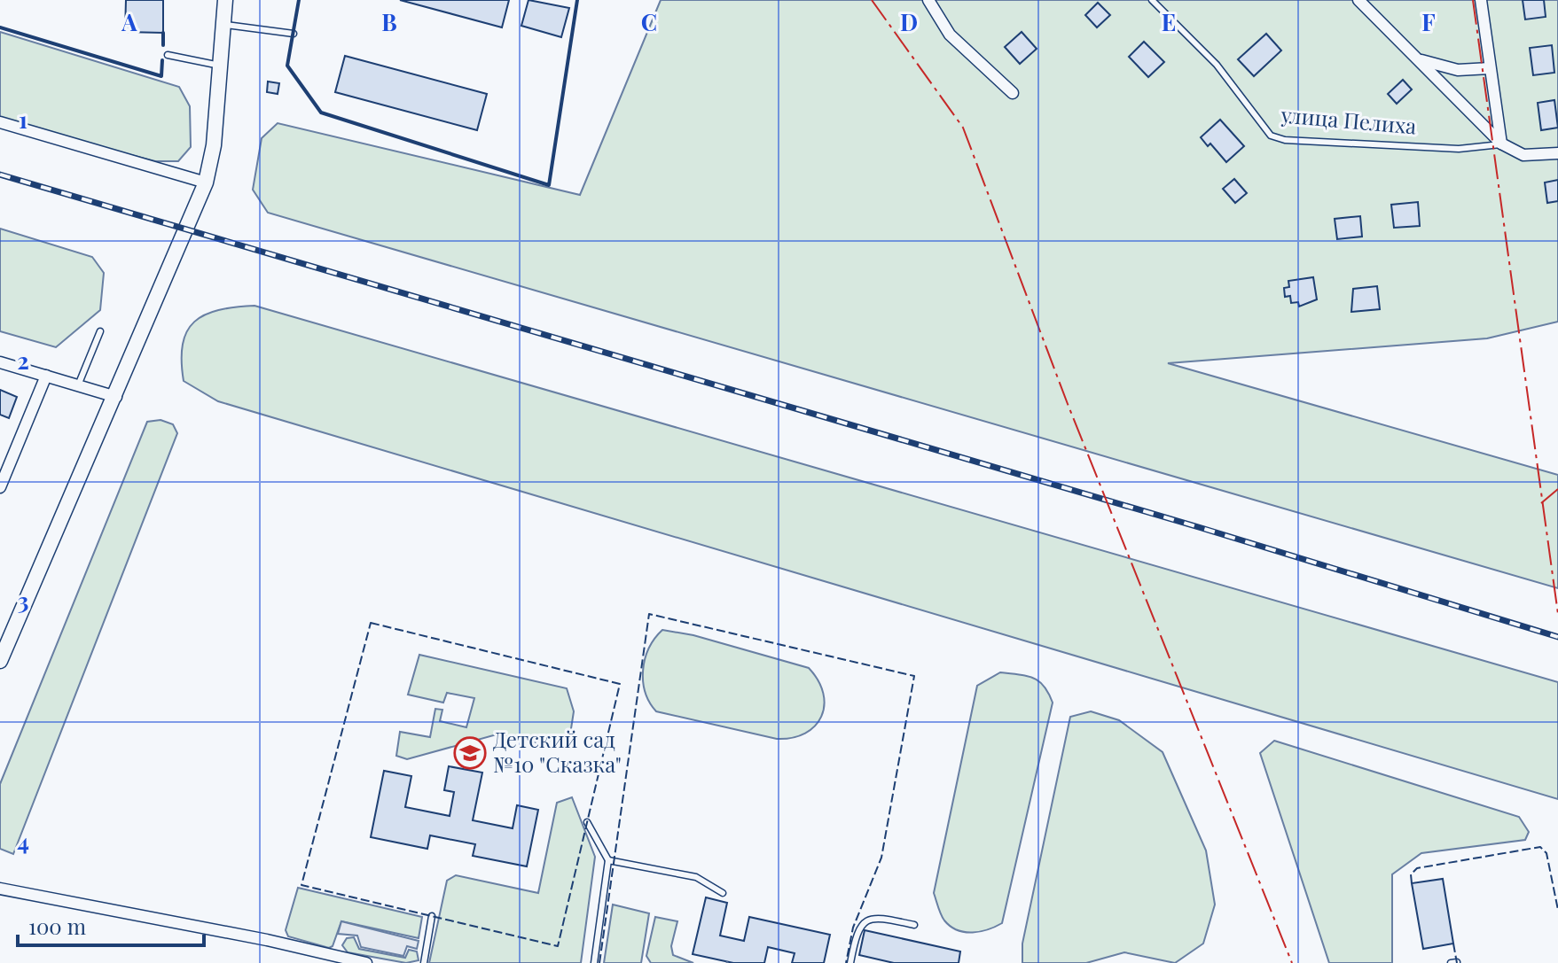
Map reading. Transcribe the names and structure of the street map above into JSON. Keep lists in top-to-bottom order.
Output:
{
  "streets": {
    "street": ["улица Пелиха"]
  },
  "places": {
    "school or university": ["Детский сад №10 \"Сказка\""]
  },
  "scale_bar": "100 m",
  "grid": {
    "columns": [
      "A",
      "B",
      "C",
      "D",
      "E",
      "F"
    ],
    "rows": [
      "1",
      "2",
      "3",
      "4"
    ]
  }
}
